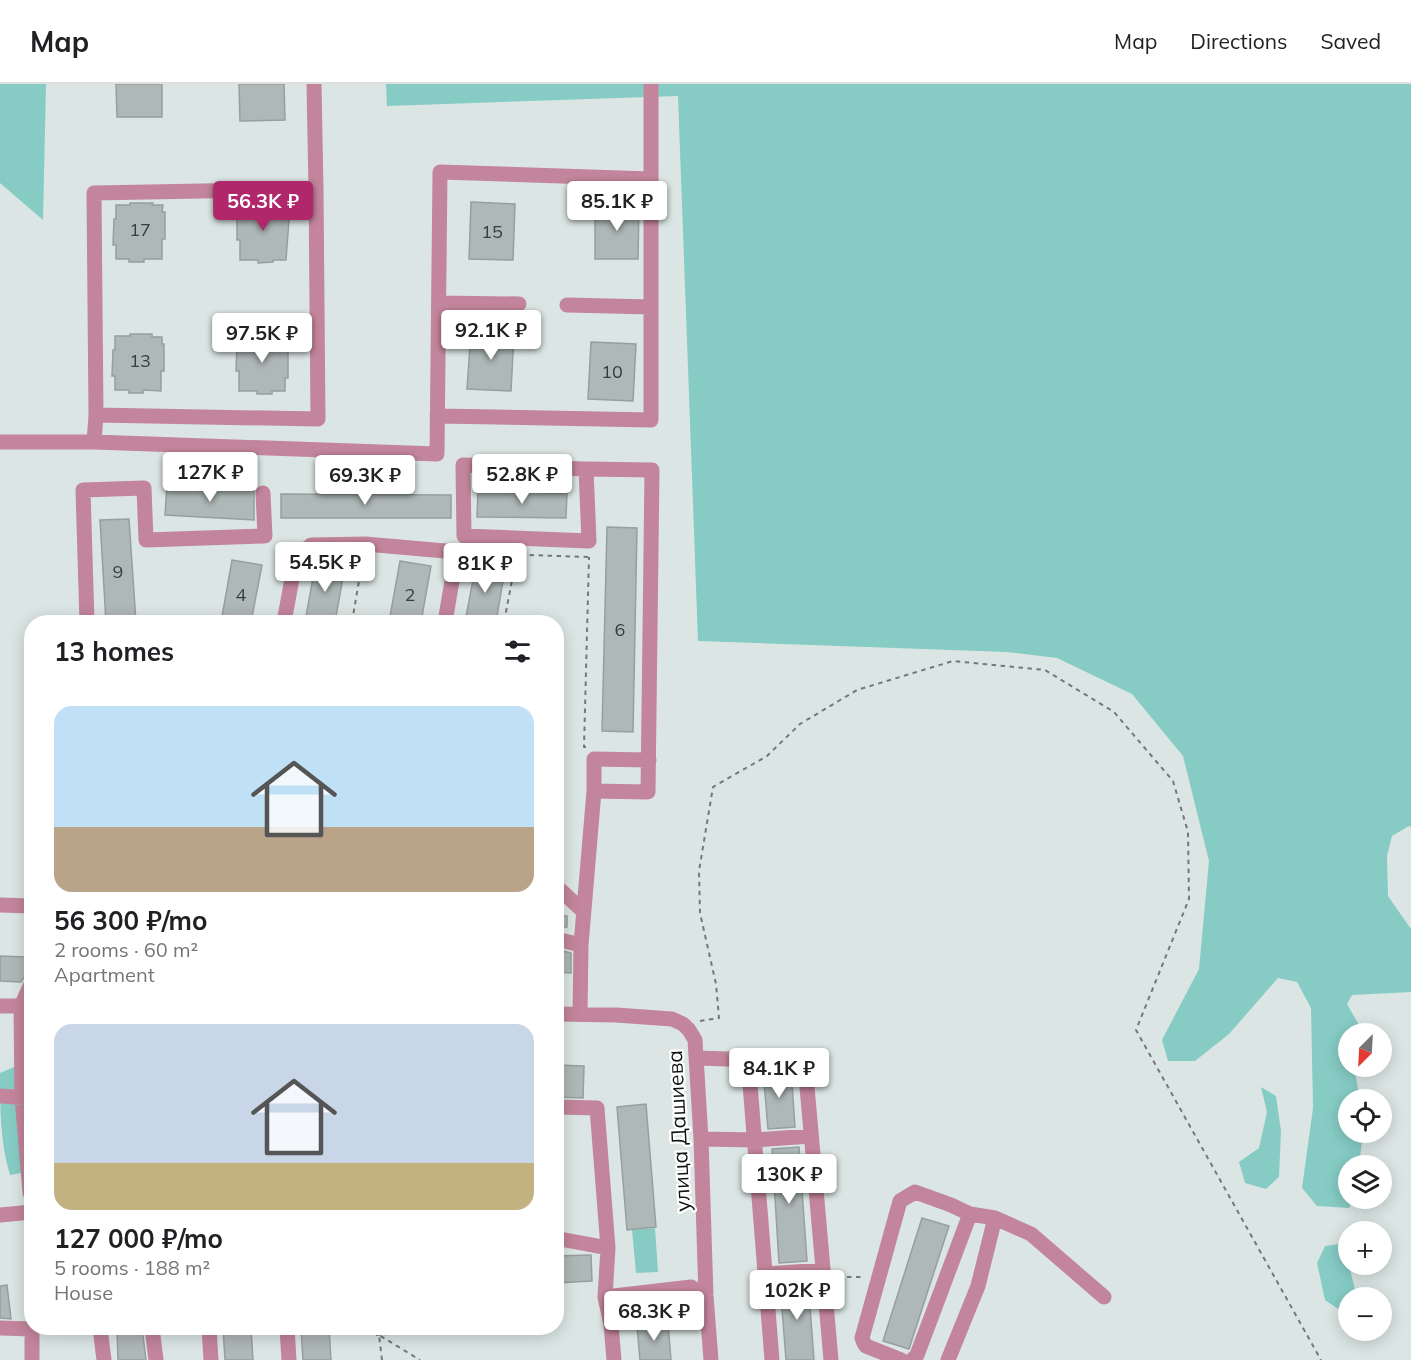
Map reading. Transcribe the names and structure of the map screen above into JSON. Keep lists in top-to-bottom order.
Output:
{
  "streets": {
    "street": ["улица Дашиева"]
  },
  "house_numbers": [
    "17",
    "15",
    "13",
    "10",
    "9",
    "4",
    "2",
    "6"
  ],
  "north": "bottom left",
  "page": {
    "header": "Map",
    "nav": ["Map", "Directions", "Saved"],
    "price": [
      "56.3K ₽",
      "85.1K ₽",
      "92.1K ₽",
      "97.5K ₽",
      "127K ₽",
      "52.8K ₽",
      "69.3K ₽",
      "54.5K ₽",
      "81K ₽",
      "84.1K ₽",
      "130K ₽",
      "102K ₽",
      "68.3K ₽"
    ],
    "heading": "13 homes",
    "list": [
      {
        "name": "56 300 ₽/mo",
        "note": "2 rooms · 60 m² · Apartment"
      },
      {
        "name": "127 000 ₽/mo",
        "note": "5 rooms · 188 m² · House"
      }
    ],
    "map_buttons": ["+", "−"]
  }
}
